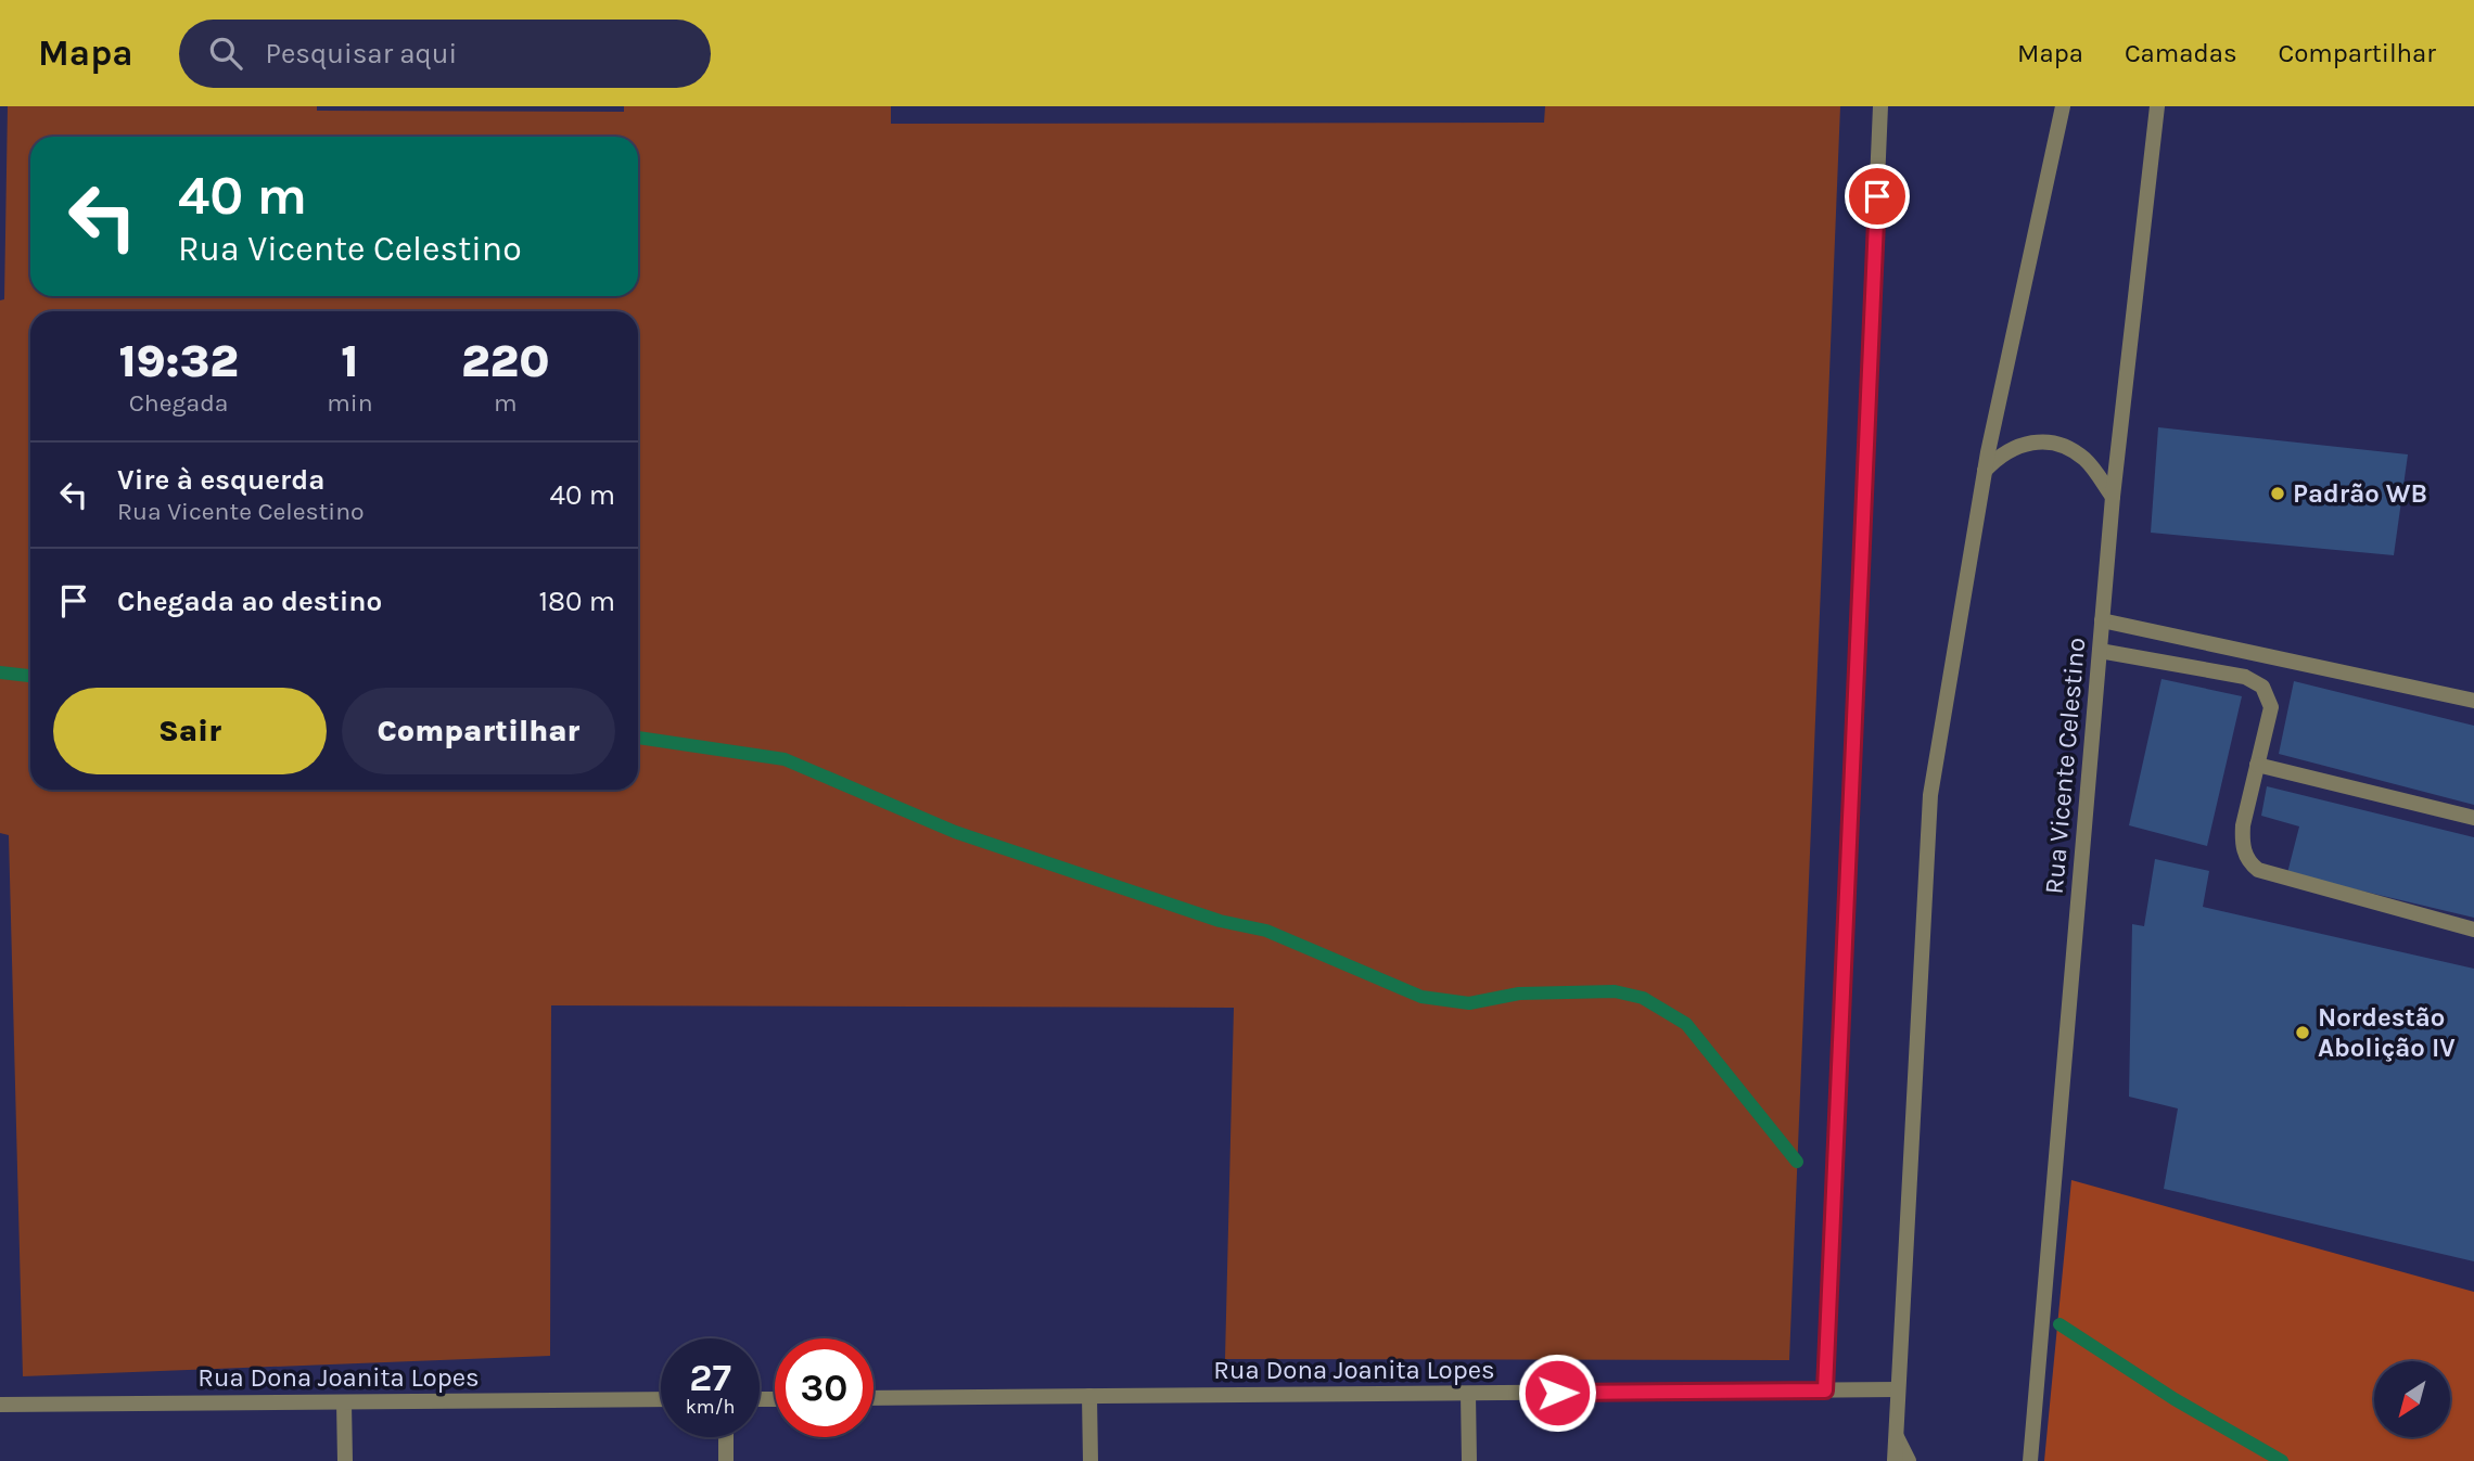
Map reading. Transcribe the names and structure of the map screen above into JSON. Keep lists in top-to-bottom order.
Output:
{
  "streets": {
    "street": ["Rua Vicente Celestino", "Rua Dona Joanita Lopes"]
  },
  "places": ["Padrão WB", "Nordestão Abolição IV"],
  "north": "bottom left",
  "page": {
    "header": "Mapa",
    "search": "Pesquisar aqui",
    "nav": ["Mapa", "Camadas", "Compartilhar"],
    "turn": ["40 m", "Rua Vicente Celestino"],
    "eta": [
      "19:32",
      "Chegada",
      "1",
      "min",
      "220",
      "m"
    ],
    "list": [
      {
        "name": "Vire à esquerda",
        "note": "Rua Vicente Celestino",
        "value": "40 m"
      },
      {
        "name": "Chegada ao destino",
        "value": "180 m"
      }
    ],
    "buttons": ["Sair", "Compartilhar"],
    "speed": "27 km/h",
    "limit": "30"
  }
}
